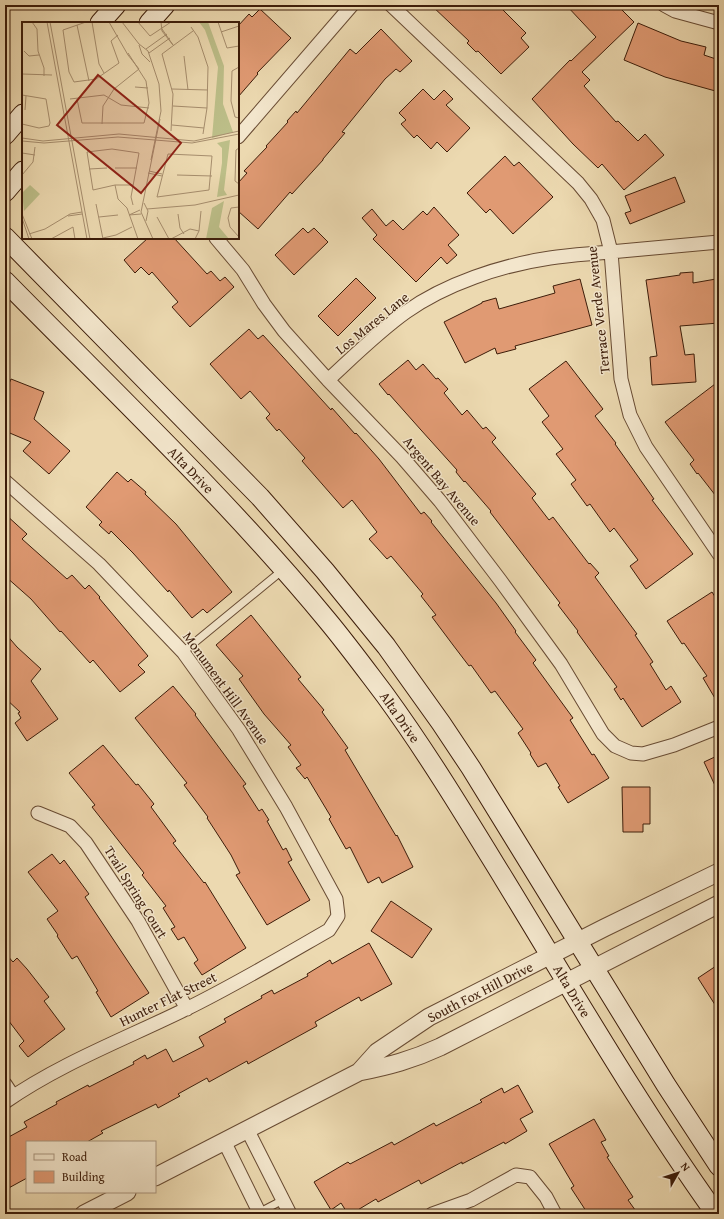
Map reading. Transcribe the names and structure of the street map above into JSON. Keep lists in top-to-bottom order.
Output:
{
  "streets": {
    "main road": ["Alta Drive"],
    "street": [
      "Terrace Verde Avenue",
      "Los Mares Lane",
      "Argent Bay Avenue",
      "Monument Hill Avenue",
      "Trail Spring Court",
      "South Fox Hill Drive",
      "Hunter Flat Street"
    ]
  },
  "crossings": [
    ["Terrace Verde Avenue", "Los Mares Lane"],
    ["Los Mares Lane", "Argent Bay Avenue"],
    ["Alta Drive", "South Fox Hill Drive"],
    ["Monument Hill Avenue", "Hunter Flat Street"],
    ["Trail Spring Court", "Hunter Flat Street"]
  ],
  "legend": ["Road", "Building"],
  "north": "top right"
}
